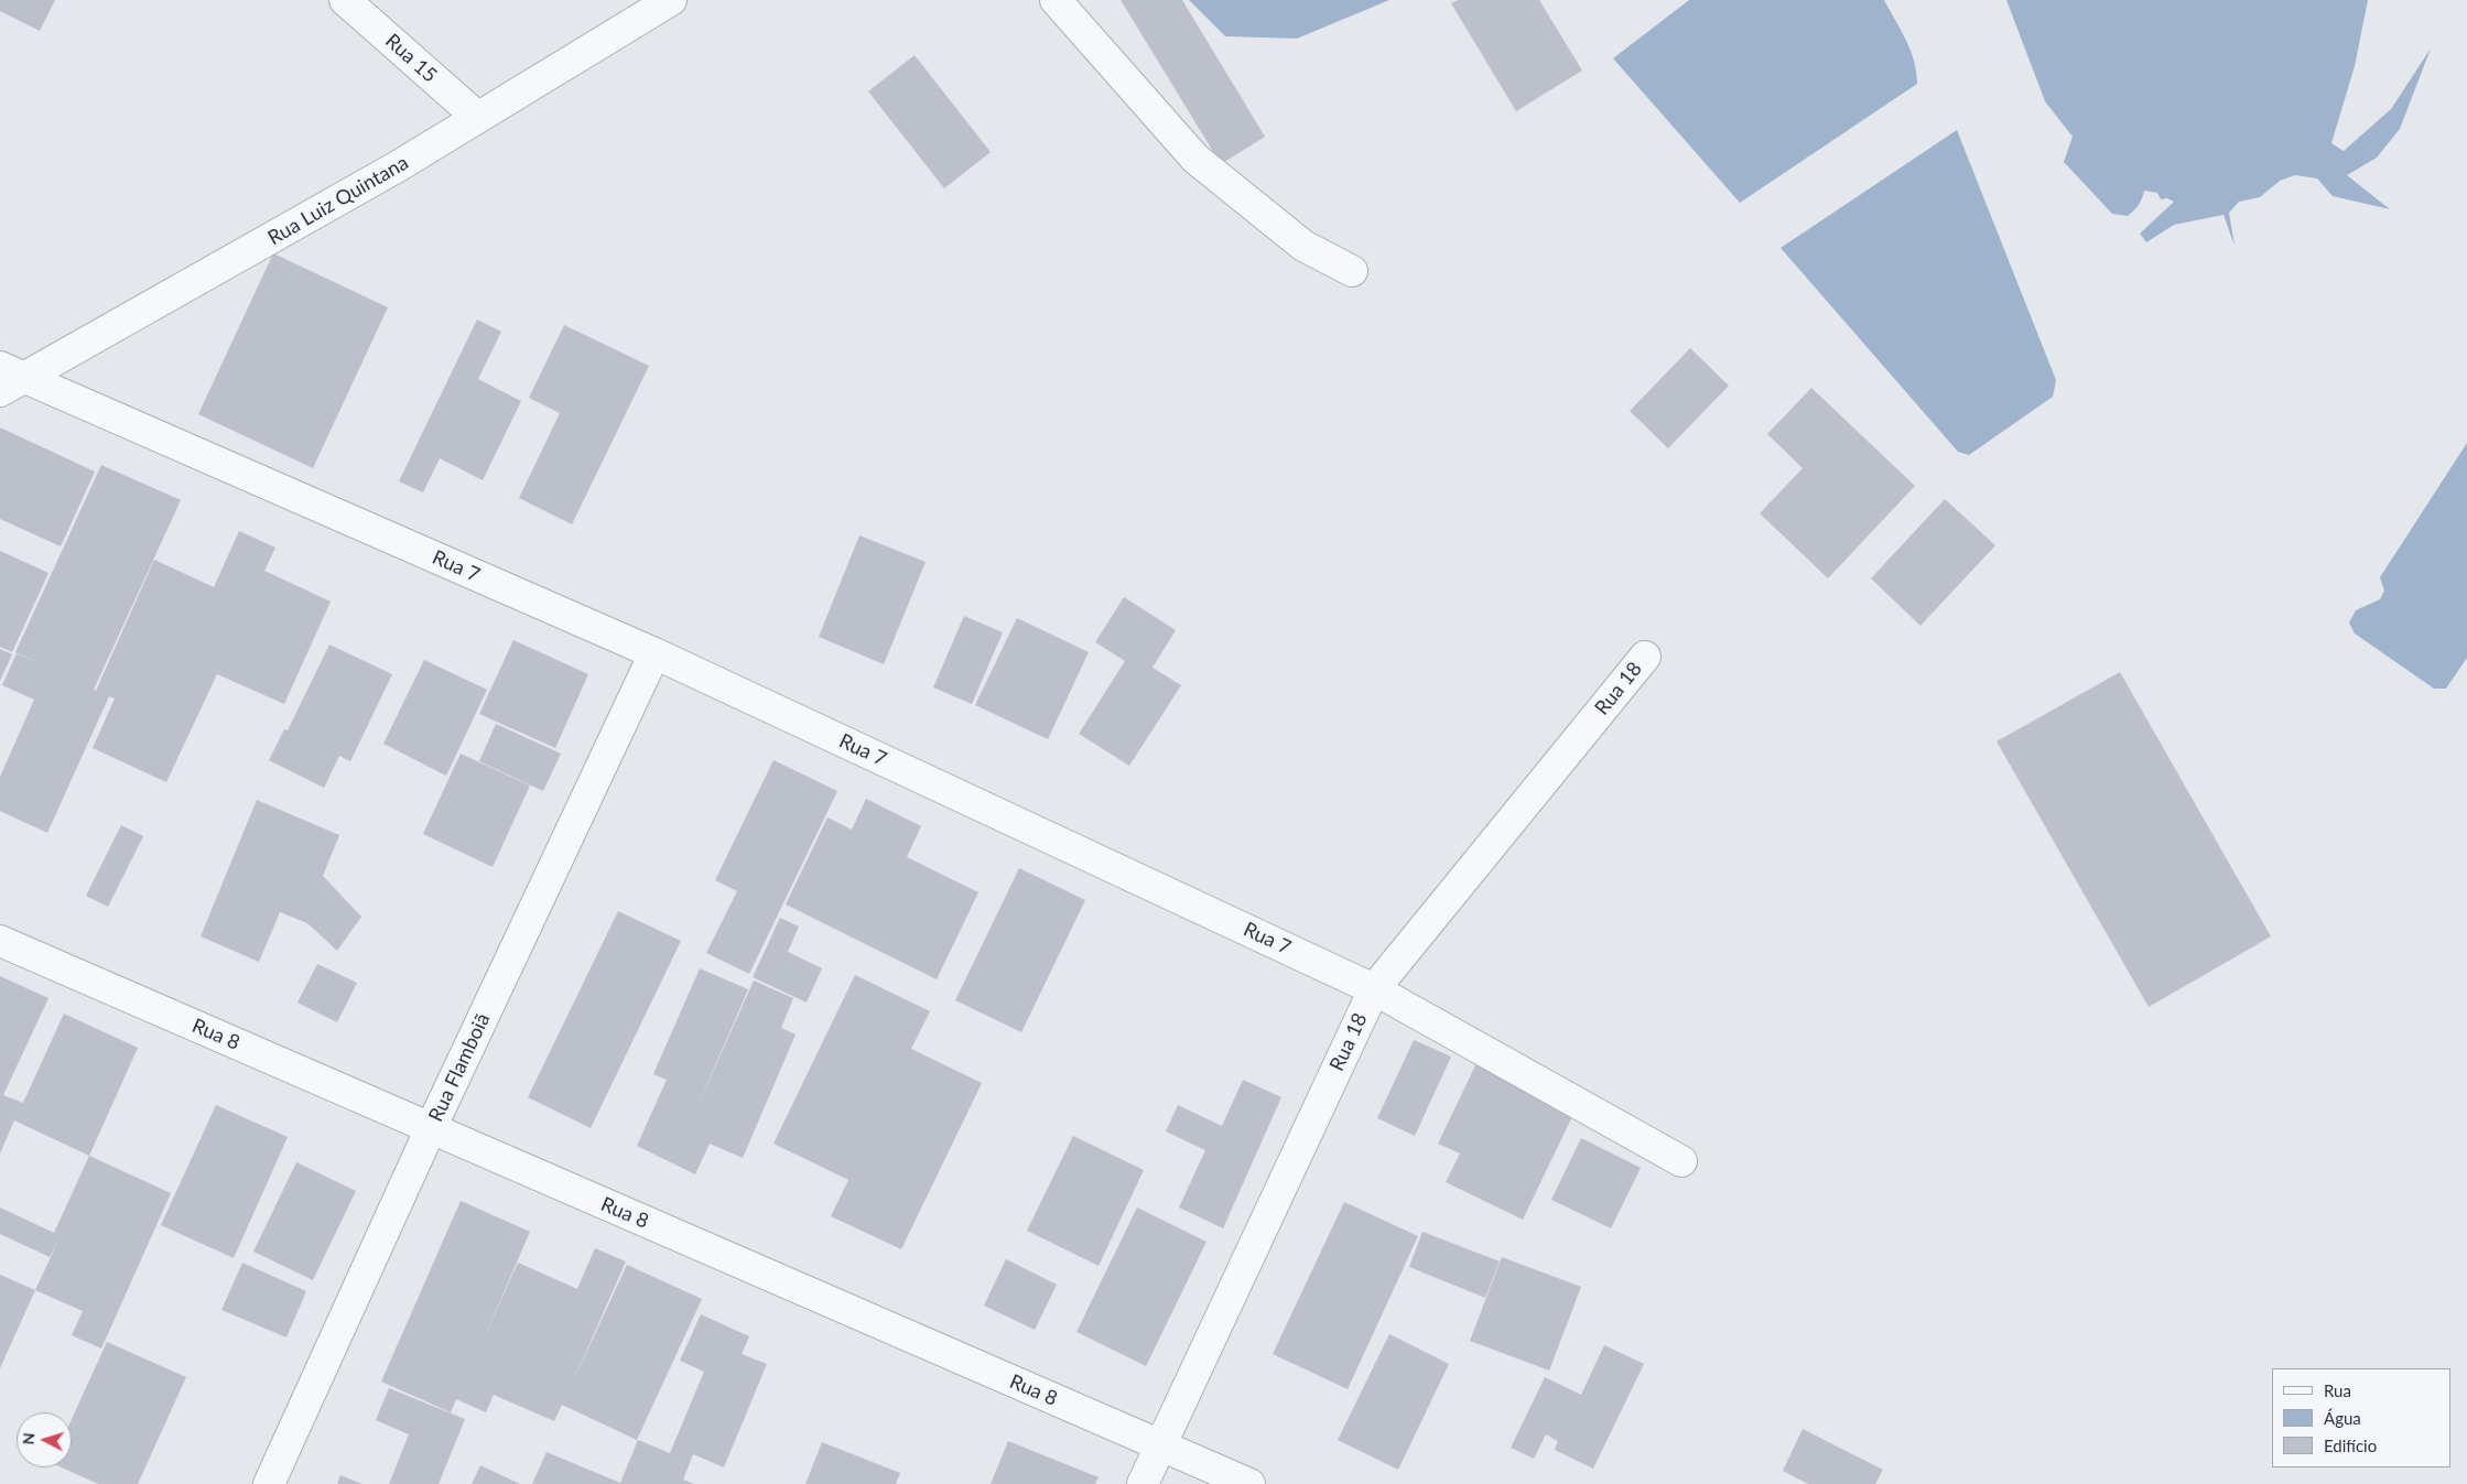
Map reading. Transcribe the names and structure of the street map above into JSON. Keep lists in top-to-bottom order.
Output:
{
  "streets": {
    "street": [
      "Rua 15",
      "Rua Luiz Quintana",
      "Rua 7",
      "Rua 18",
      "Rua 8",
      "Rua Flamboiã"
    ]
  },
  "crossings": [
    ["Rua 15", "Rua Luiz Quintana"],
    ["Rua Luiz Quintana", "Rua 7"],
    ["Rua 7", "Rua 18"],
    ["Rua 7", "Rua Flamboiã"],
    ["Rua 18", "Rua 8"],
    ["Rua 8", "Rua Flamboiã"]
  ],
  "legend": ["Rua", "Água", "Edifício"],
  "north": "left"
}
